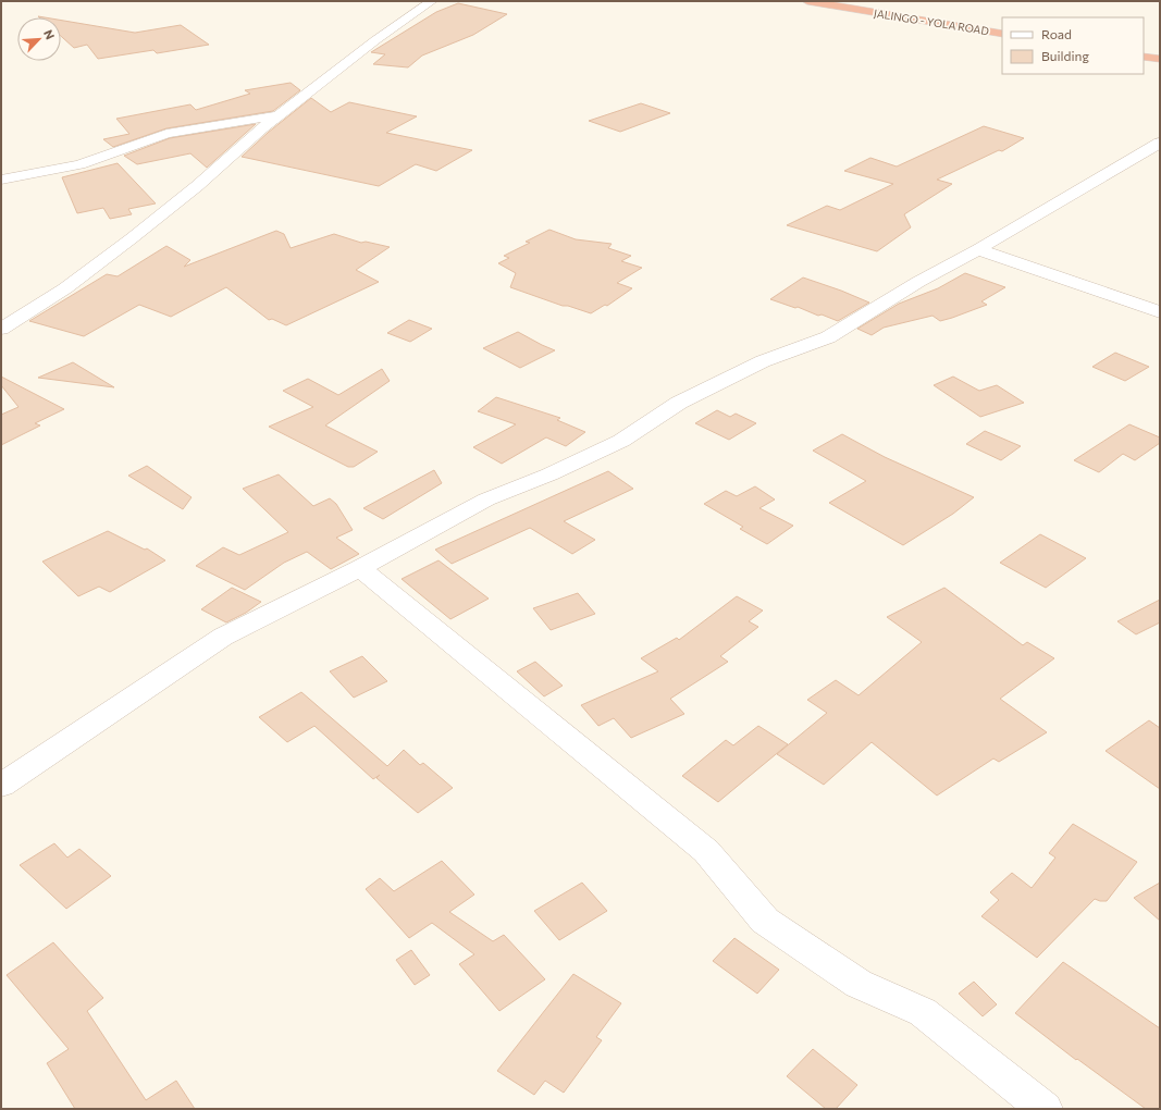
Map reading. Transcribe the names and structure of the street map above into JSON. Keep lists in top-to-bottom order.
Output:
{
  "streets": {
    "highway": ["JALINGO - YOLA ROAD"]
  },
  "legend": ["Road", "Building"],
  "north": "top right"
}
